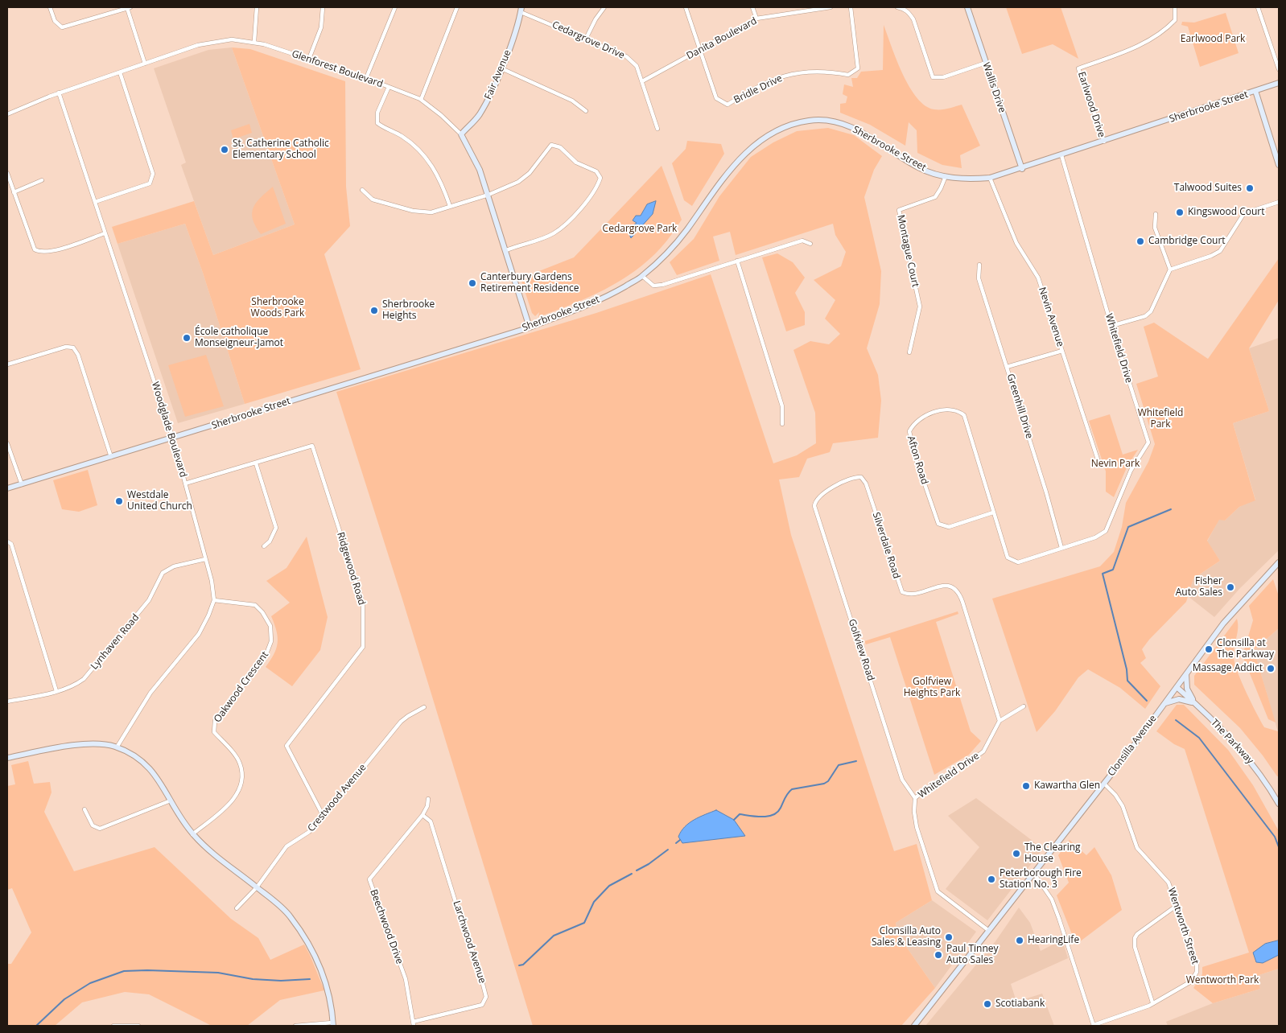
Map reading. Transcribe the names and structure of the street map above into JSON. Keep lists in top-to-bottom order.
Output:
{
  "streets": {
    "main road": [
      "Glenforest Boulevard",
      "Fair Avenue",
      "Wallis Drive",
      "Sherbrooke Street",
      "The Parkway",
      "Clonsilla Avenue"
    ],
    "street": [
      "Danita Boulevard",
      "Cedargrove Drive",
      "Bridle Drive",
      "Earlwood Drive",
      "Montague Court",
      "Nevin Avenue",
      "Whitefield Drive",
      "Greenhill Drive",
      "Woodglade Boulevard",
      "Afton Road",
      "Silverdale Road",
      "Ridgewood Road",
      "Lynhaven Road",
      "Golfview Road",
      "Oakwood Crescent",
      "Crestwood Avenue",
      "Wentworth Street",
      "Beechwood Drive",
      "Larchwood Avenue"
    ]
  },
  "crossings": [
    ["Danita Boulevard", "Cedargrove Drive"],
    ["Danita Boulevard", "Bridle Drive"],
    ["Cedargrove Drive", "Fair Avenue"],
    ["Glenforest Boulevard", "Fair Avenue"],
    ["Glenforest Boulevard", "Sherbrooke Street"],
    ["Glenforest Boulevard", "Woodglade Boulevard"],
    ["Wallis Drive", "Sherbrooke Street"],
    ["Earlwood Drive", "Sherbrooke Street"],
    ["Sherbrooke Street", "Montague Court"],
    ["Sherbrooke Street", "Nevin Avenue"],
    ["Sherbrooke Street", "Whitefield Drive"],
    ["Sherbrooke Street", "Woodglade Boulevard"],
    ["Whitefield Drive", "Afton Road"],
    ["Whitefield Drive", "Silverdale Road"],
    ["Whitefield Drive", "Golfview Road"],
    ["Whitefield Drive", "Clonsilla Avenue"],
    ["Greenhill Drive", "Afton Road"],
    ["Woodglade Boulevard", "Ridgewood Road"],
    ["Woodglade Boulevard", "Lynhaven Road"],
    ["Woodglade Boulevard", "Oakwood Crescent"],
    ["Silverdale Road", "Golfview Road"],
    ["Ridgewood Road", "Crestwood Avenue"],
    ["The Parkway", "Clonsilla Avenue"],
    ["Clonsilla Avenue", "Wentworth Street"],
    ["Beechwood Drive", "Larchwood Avenue"]
  ],
  "parks": [
    "Earlwood Park",
    "Cedargrove Park",
    "Sherbrooke Woods Park",
    "Whitefield Park",
    "Nevin Park",
    "Golfview Heights Park",
    "Wentworth Park"
  ],
  "places": [
    "St. Catherine Catholic Elementary School",
    "Talwood Suites",
    "Kingswood Court",
    "Cambridge Court",
    "Canterbury Gardens Retirement Residence",
    "Sherbrooke Heights",
    "École catholique Monseigneur-Jamot",
    "Westdale United Church",
    "Fisher Auto Sales",
    "Clonsilla at The Parkway",
    "Massage Addict",
    "Kawartha Glen",
    "The Clearing House",
    "Peterborough Fire Station No. 3",
    "Clonsilla Auto Sales & Leasing",
    "HearingLife",
    "Paul Tinney Auto Sales",
    "Scotiabank"
  ]
}
